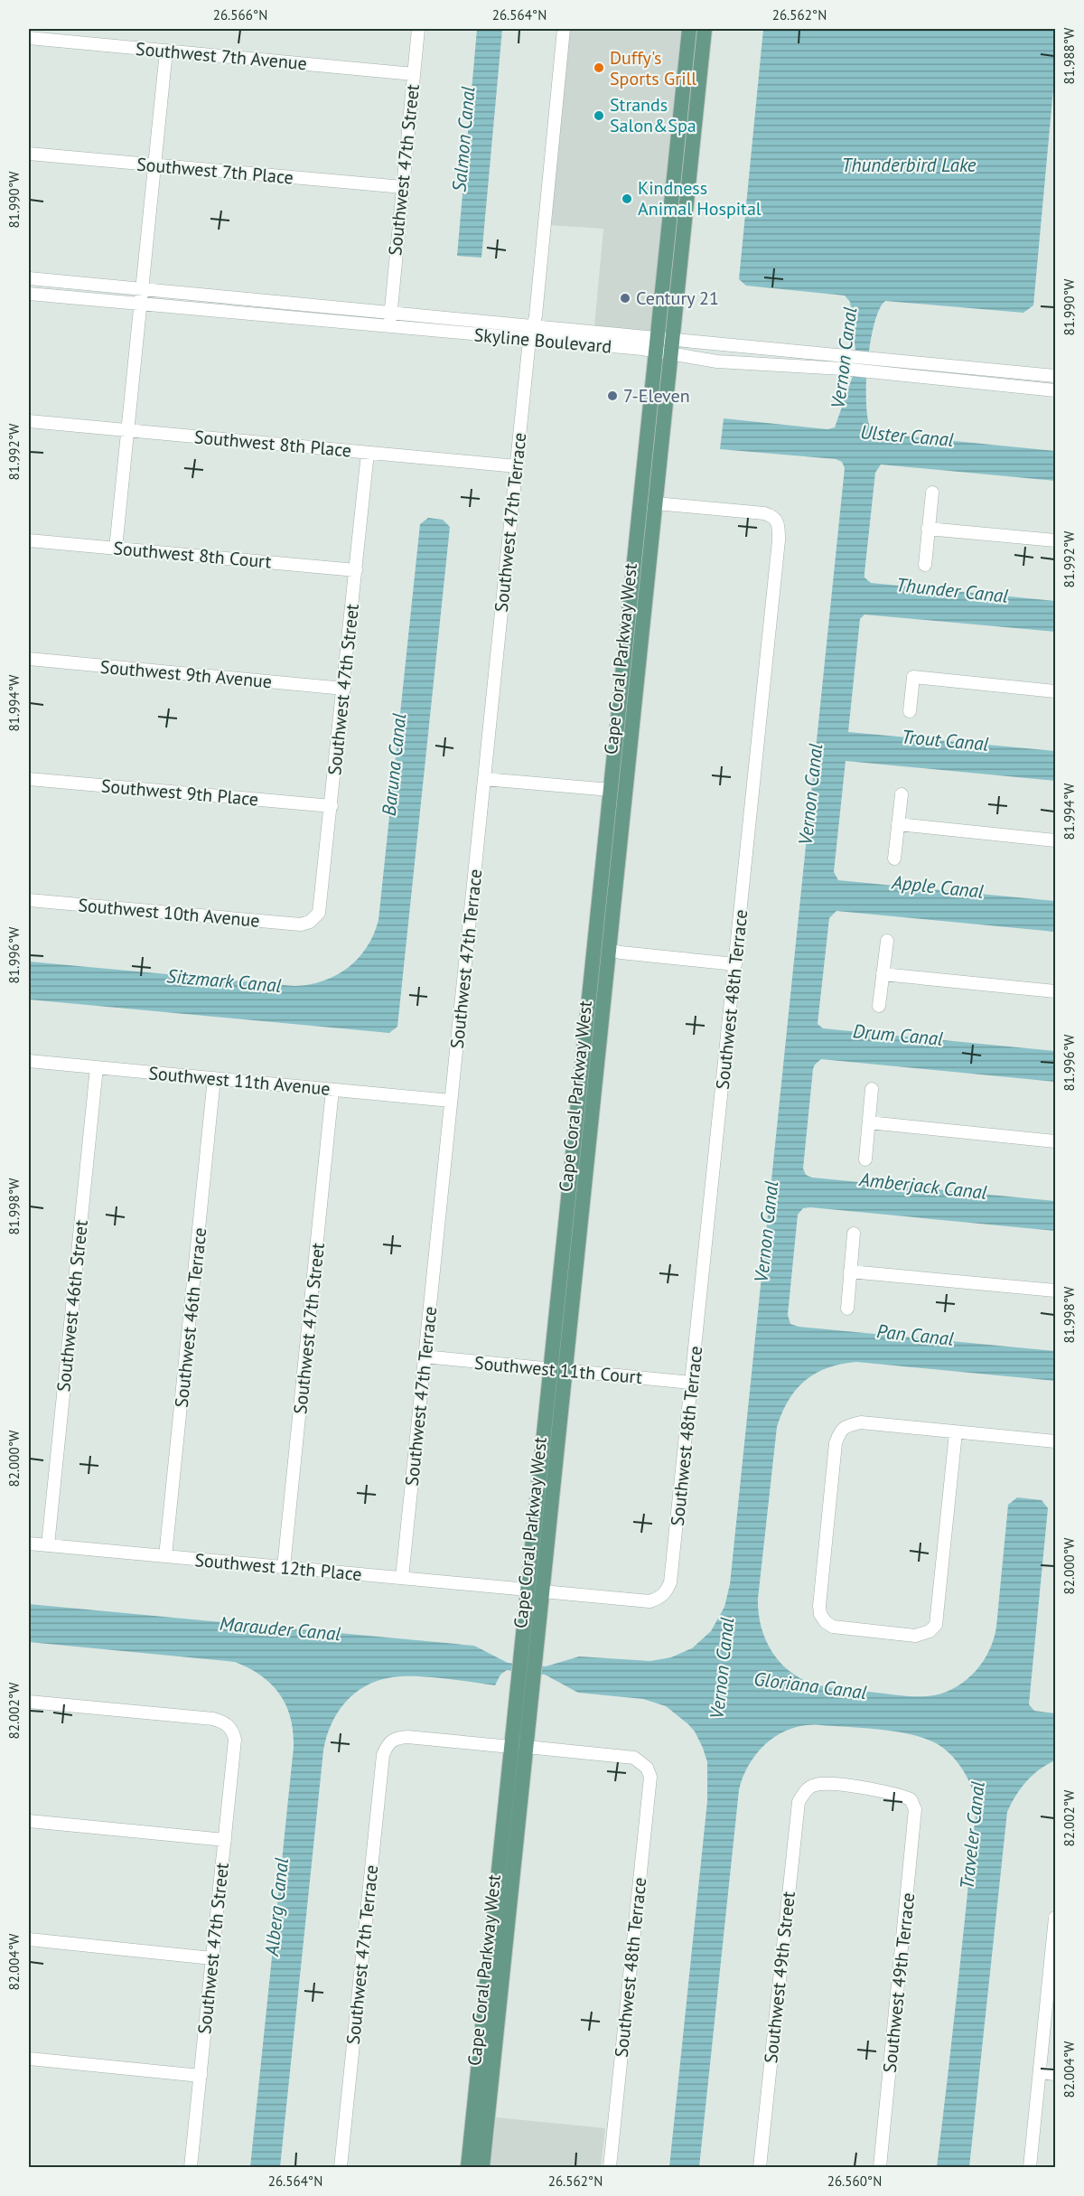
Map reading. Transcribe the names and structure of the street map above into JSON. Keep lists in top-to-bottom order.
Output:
{
  "streets": {
    "main road": ["Cape Coral Parkway West"],
    "street": [
      "Southwest 7th Avenue",
      "Southwest 47th Street",
      "Southwest 7th Place",
      "Skyline Boulevard",
      "Southwest 8th Place",
      "Southwest 47th Terrace",
      "Southwest 8th Court",
      "Southwest 9th Avenue",
      "Southwest 9th Place",
      "Southwest 10th Avenue",
      "Southwest 48th Terrace",
      "Southwest 11th Avenue",
      "Southwest 46th Street",
      "Southwest 46th Terrace",
      "Southwest 11th Court",
      "Southwest 12th Place",
      "Southwest 49th Street",
      "Southwest 49th Terrace"
    ]
  },
  "crossings": [
    ["Southwest 7th Avenue", "Southwest 47th Street"],
    ["Southwest 47th Street", "Southwest 7th Place"],
    ["Southwest 47th Street", "Skyline Boulevard"],
    ["Southwest 47th Street", "Southwest 8th Place"],
    ["Southwest 47th Street", "Southwest 8th Court"],
    ["Southwest 47th Street", "Southwest 9th Avenue"],
    ["Southwest 47th Street", "Southwest 9th Place"],
    ["Southwest 47th Street", "Southwest 10th Avenue"],
    ["Southwest 47th Street", "Southwest 11th Avenue"],
    ["Southwest 47th Street", "Southwest 12th Place"],
    ["Skyline Boulevard", "Southwest 47th Terrace"],
    ["Skyline Boulevard", "Cape Coral Parkway West"],
    ["Southwest 8th Place", "Southwest 47th Terrace"],
    ["Southwest 47th Terrace", "Cape Coral Parkway West"],
    ["Southwest 47th Terrace", "Southwest 11th Avenue"],
    ["Southwest 47th Terrace", "Southwest 11th Court"],
    ["Southwest 47th Terrace", "Southwest 12th Place"],
    ["Cape Coral Parkway West", "Southwest 48th Terrace"],
    ["Cape Coral Parkway West", "Southwest 11th Court"],
    ["Cape Coral Parkway West", "Southwest 12th Place"],
    ["Southwest 48th Terrace", "Southwest 11th Court"],
    ["Southwest 48th Terrace", "Southwest 12th Place"],
    ["Southwest 11th Avenue", "Southwest 46th Street"],
    ["Southwest 11th Avenue", "Southwest 46th Terrace"],
    ["Southwest 46th Street", "Southwest 12th Place"],
    ["Southwest 46th Terrace", "Southwest 12th Place"],
    ["Southwest 49th Street", "Southwest 49th Terrace"]
  ],
  "water": [
    "Salmon Canal",
    "Thunderbird Lake",
    "Vernon Canal",
    "Ulster Canal",
    "Thunder Canal",
    "Trout Canal",
    "Baruna Canal",
    "Apple Canal",
    "Sitzmark Canal",
    "Drum Canal",
    "Amberjack Canal",
    "Pan Canal",
    "Marauder Canal",
    "Gloriana Canal",
    "Traveler Canal",
    "Alberg Canal"
  ],
  "places": [
    "Duffy's Sports Grill",
    "Strands Salon&Spa",
    "Kindness Animal Hospital",
    "Century 21",
    "7-Eleven"
  ],
  "coordinates": [
    "26.566°N",
    "26.564°N",
    "26.562°N",
    "81.988°W",
    "81.990°W",
    "81.992°W",
    "81.994°W",
    "81.996°W",
    "81.998°W",
    "82.000°W",
    "82.002°W",
    "82.004°W",
    "26.560°N"
  ]
}
